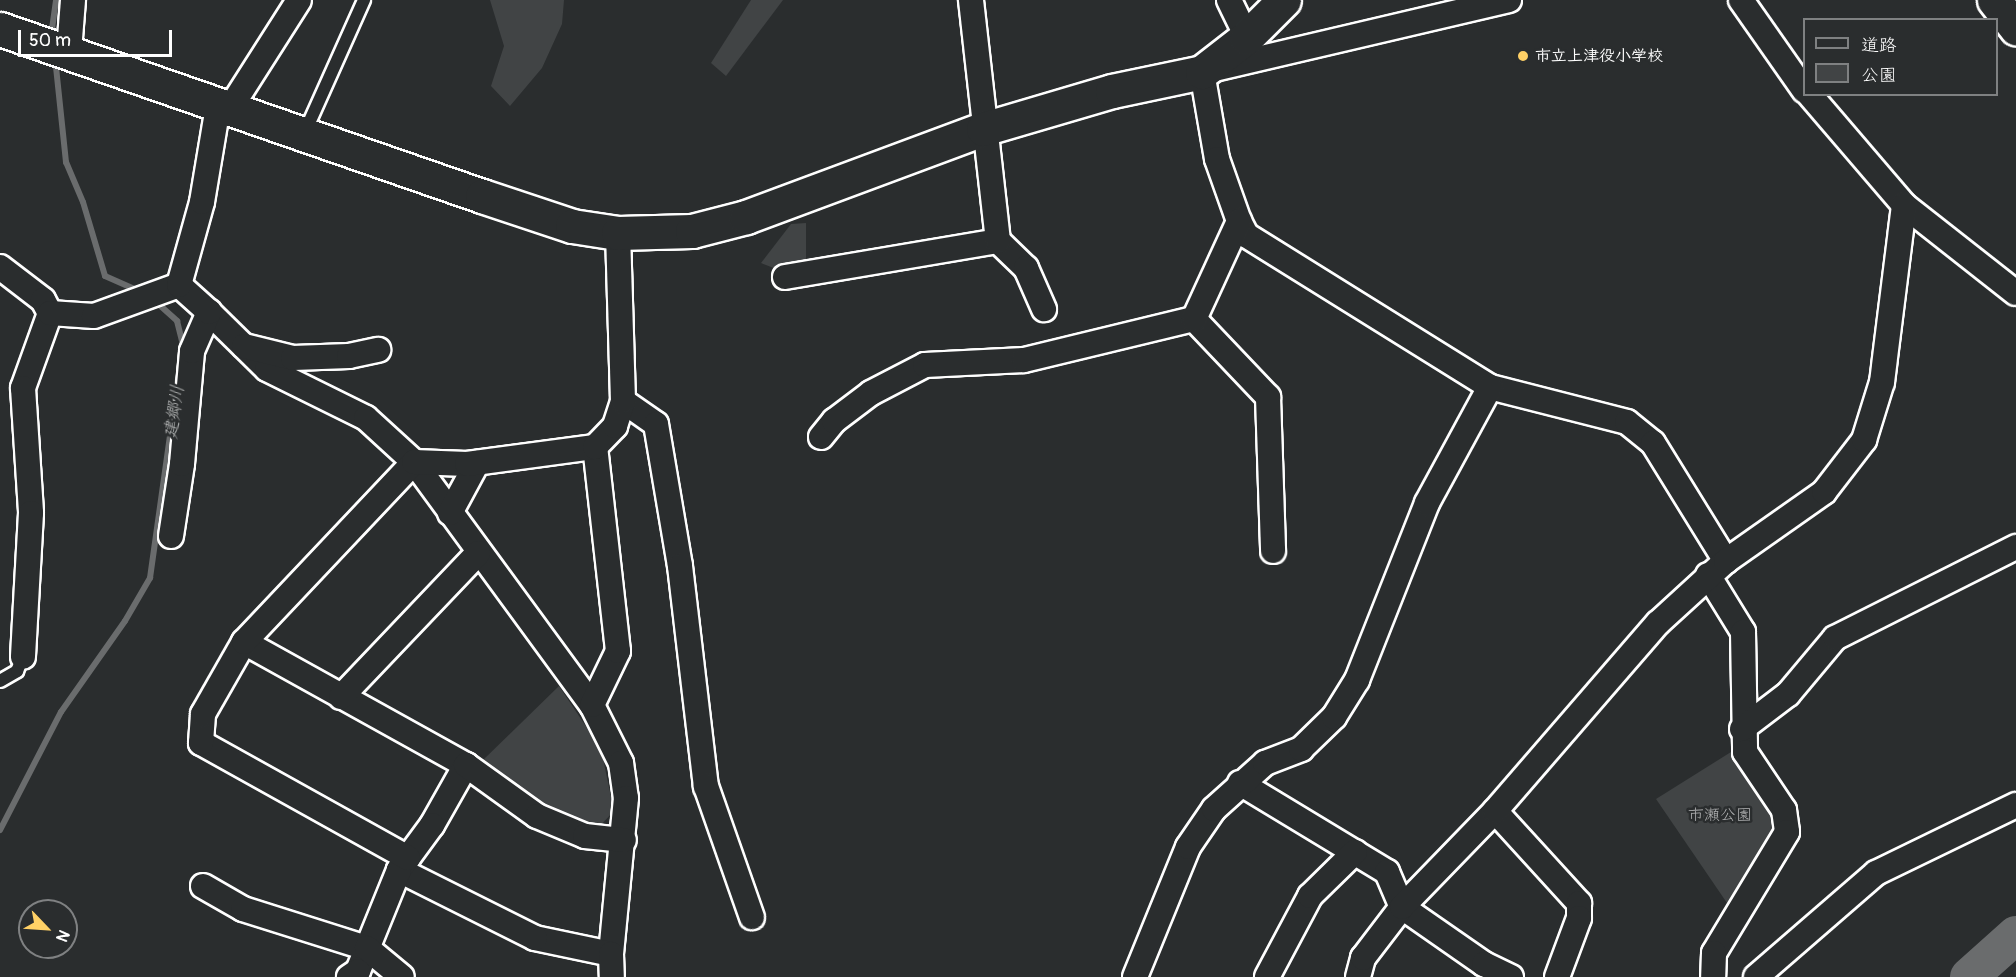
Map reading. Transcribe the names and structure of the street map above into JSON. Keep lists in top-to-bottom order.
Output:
{
  "water": ["建郷川"],
  "parks": ["市瀬公園"],
  "places": ["市立上津役小学校"],
  "legend": ["道路", "公園"],
  "scale_bar": "50 m",
  "north": "bottom right"
}
